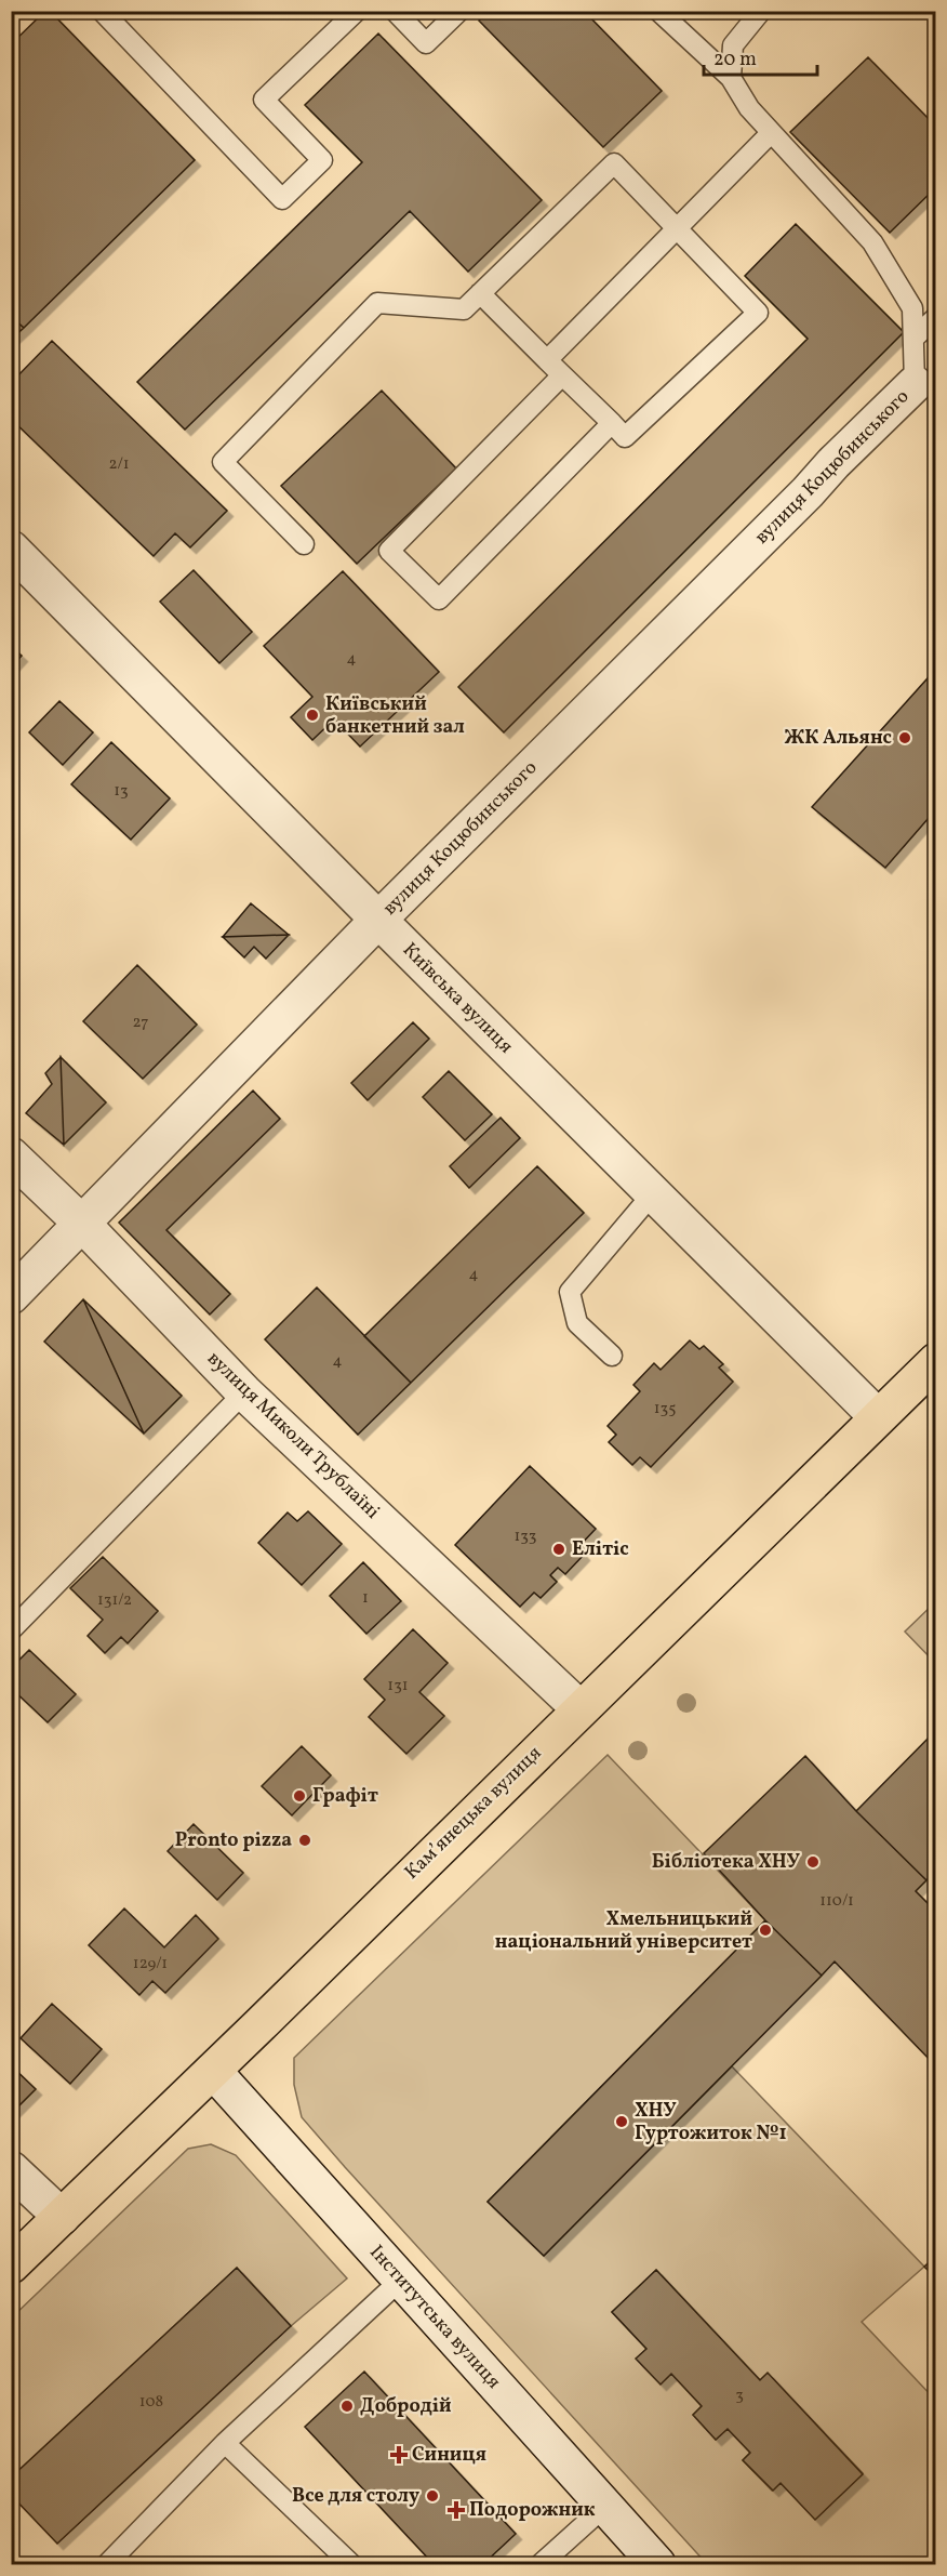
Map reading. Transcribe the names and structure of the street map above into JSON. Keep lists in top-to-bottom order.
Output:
{
  "streets": {
    "main road": ["Камʼянецька вулиця"],
    "street": [
      "вулиця Коцюбинського",
      "Київська вулиця",
      "вулиця Миколи Трублаїні",
      "Інститутська вулиця"
    ]
  },
  "crossings": [
    ["вулиця Коцюбинського", "Київська вулиця"],
    ["вулиця Коцюбинського", "вулиця Миколи Трублаїні"],
    ["Київська вулиця", "Камʼянецька вулиця"],
    ["вулиця Миколи Трублаїні", "Камʼянецька вулиця"],
    ["Камʼянецька вулиця", "Інститутська вулиця"]
  ],
  "places": {
    "other": [
      "Київський банкетний зал",
      "ЖК Альянс",
      "Елітіс",
      "Графіт",
      "Pronto pizza",
      "Бібліотека ХНУ",
      "Хмельницький національний університет",
      "ХНУ Гуртожиток №1",
      "Добродій",
      "Все для столу"
    ],
    "health": ["Синиця", "Подорожник"]
  },
  "house_numbers": [
    "2/1",
    "4",
    "13",
    "27",
    "4",
    "4",
    "135",
    "133",
    "1",
    "131/2",
    "131",
    "110/1",
    "129/1",
    "3",
    "108"
  ],
  "scale_bar": "20 m"
}
